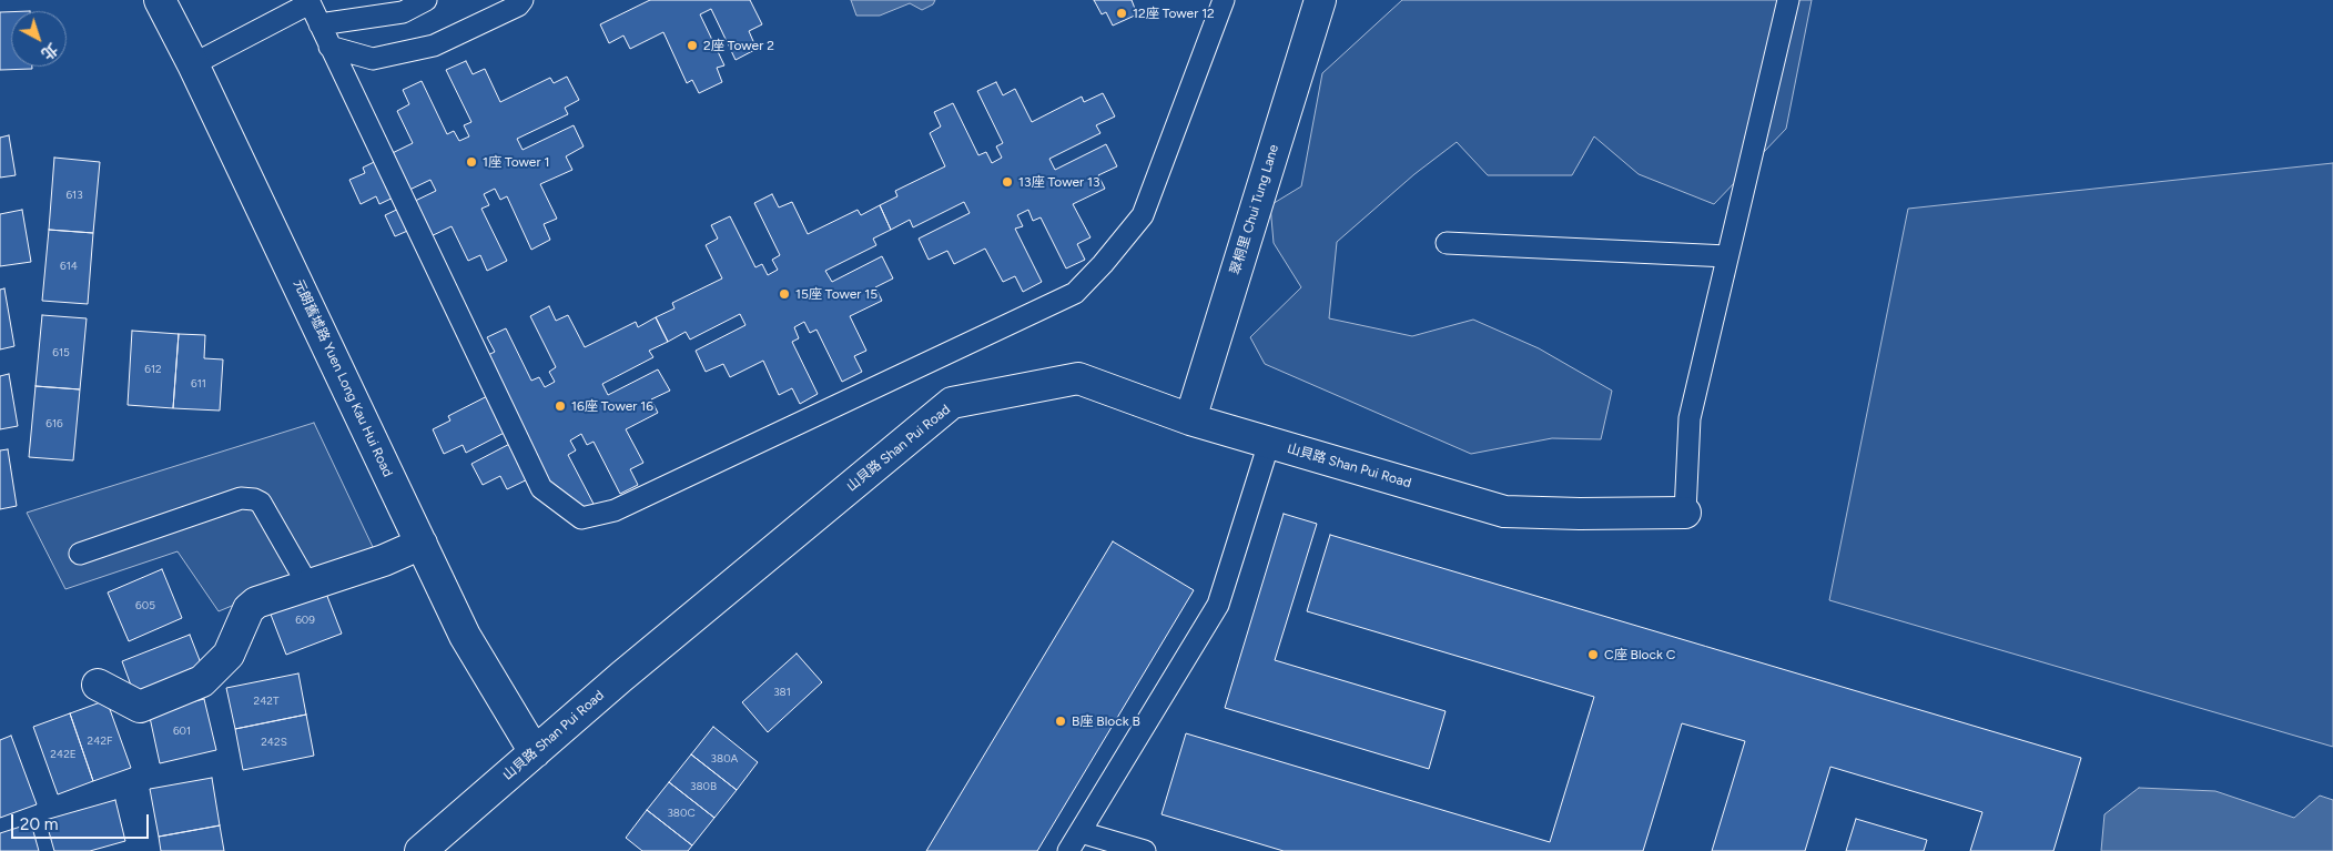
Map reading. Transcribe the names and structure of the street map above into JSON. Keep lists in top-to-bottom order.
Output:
{
  "streets": {
    "street": ["翠桐里 Chui Tung Lane", "元朗舊墟路 Yuen Long Kau Hui Road", "山貝路 Shan Pui Road"]
  },
  "crossings": [
    ["翠桐里 Chui Tung Lane", "山貝路 Shan Pui Road"],
    ["元朗舊墟路 Yuen Long Kau Hui Road", "山貝路 Shan Pui Road"]
  ],
  "places": [
    "12座 Tower 12",
    "2座 Tower 2",
    "1座 Tower 1",
    "13座 Tower 13",
    "15座 Tower 15",
    "16座 Tower 16",
    "C座 Block C",
    "B座 Block B"
  ],
  "house_numbers": [
    "613",
    "614",
    "615",
    "612",
    "611",
    "616",
    "605",
    "609",
    "381",
    "242T",
    "601",
    "242F",
    "242S",
    "242E",
    "380A",
    "380B",
    "380C"
  ],
  "scale_bar": "20 m",
  "north": "bottom right"
}
